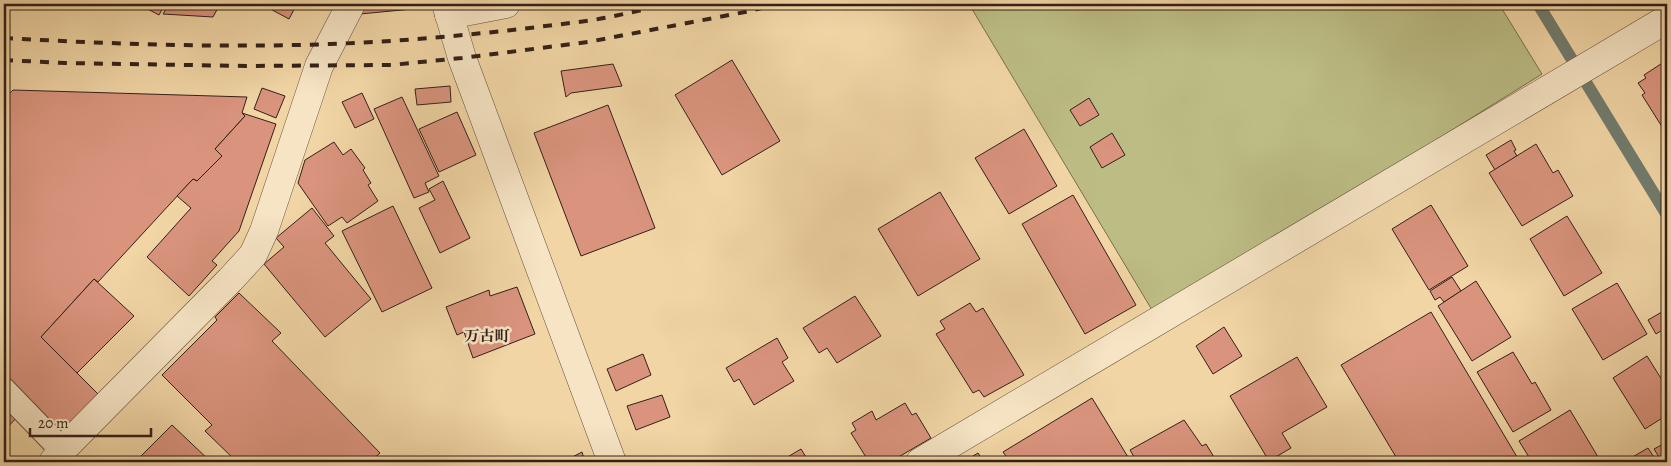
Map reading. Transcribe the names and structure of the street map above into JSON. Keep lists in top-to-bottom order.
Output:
{
  "districts": ["万古町"],
  "scale_bar": "20 m"
}
